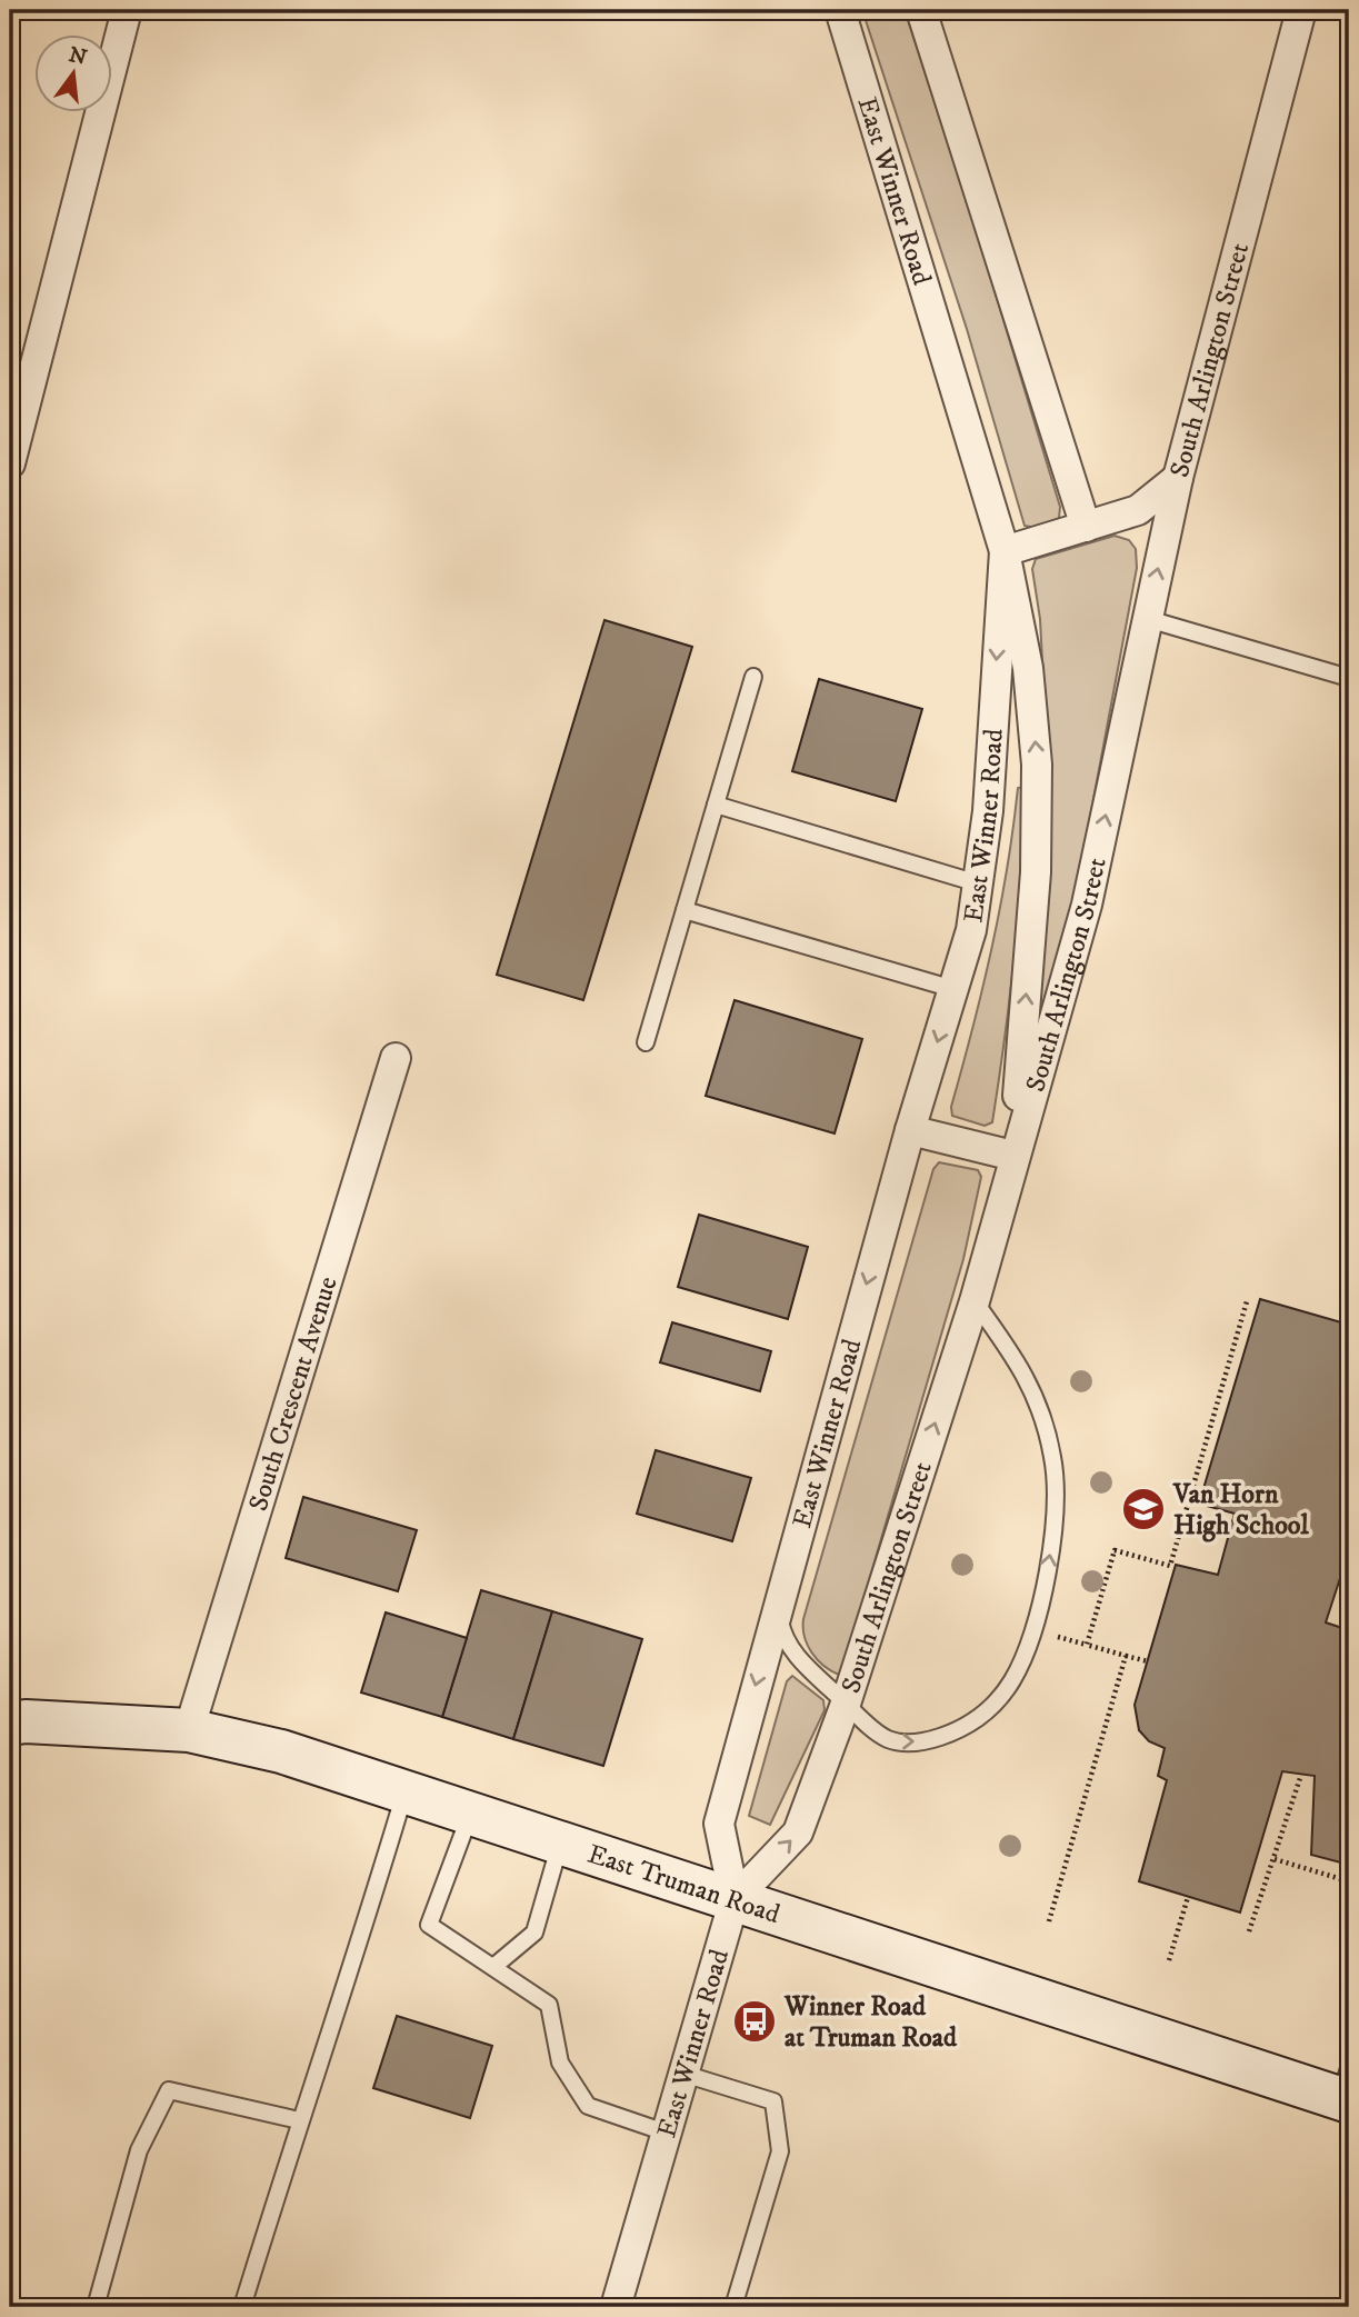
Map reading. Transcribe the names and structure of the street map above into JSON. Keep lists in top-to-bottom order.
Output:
{
  "streets": {
    "main road": ["East Truman Road"],
    "street": ["East Winner Road", "South Arlington Street", "South Crescent Avenue"]
  },
  "crossings": [
    ["East Winner Road", "South Arlington Street"],
    ["East Winner Road", "East Truman Road"],
    ["South Arlington Street", "East Truman Road"],
    ["South Crescent Avenue", "East Truman Road"]
  ],
  "one_way": ["South Arlington Street"],
  "places": {
    "school or university": ["Van Horn High School"],
    "bus stop": ["Winner Road at Truman Road"]
  },
  "north": "top"
}
